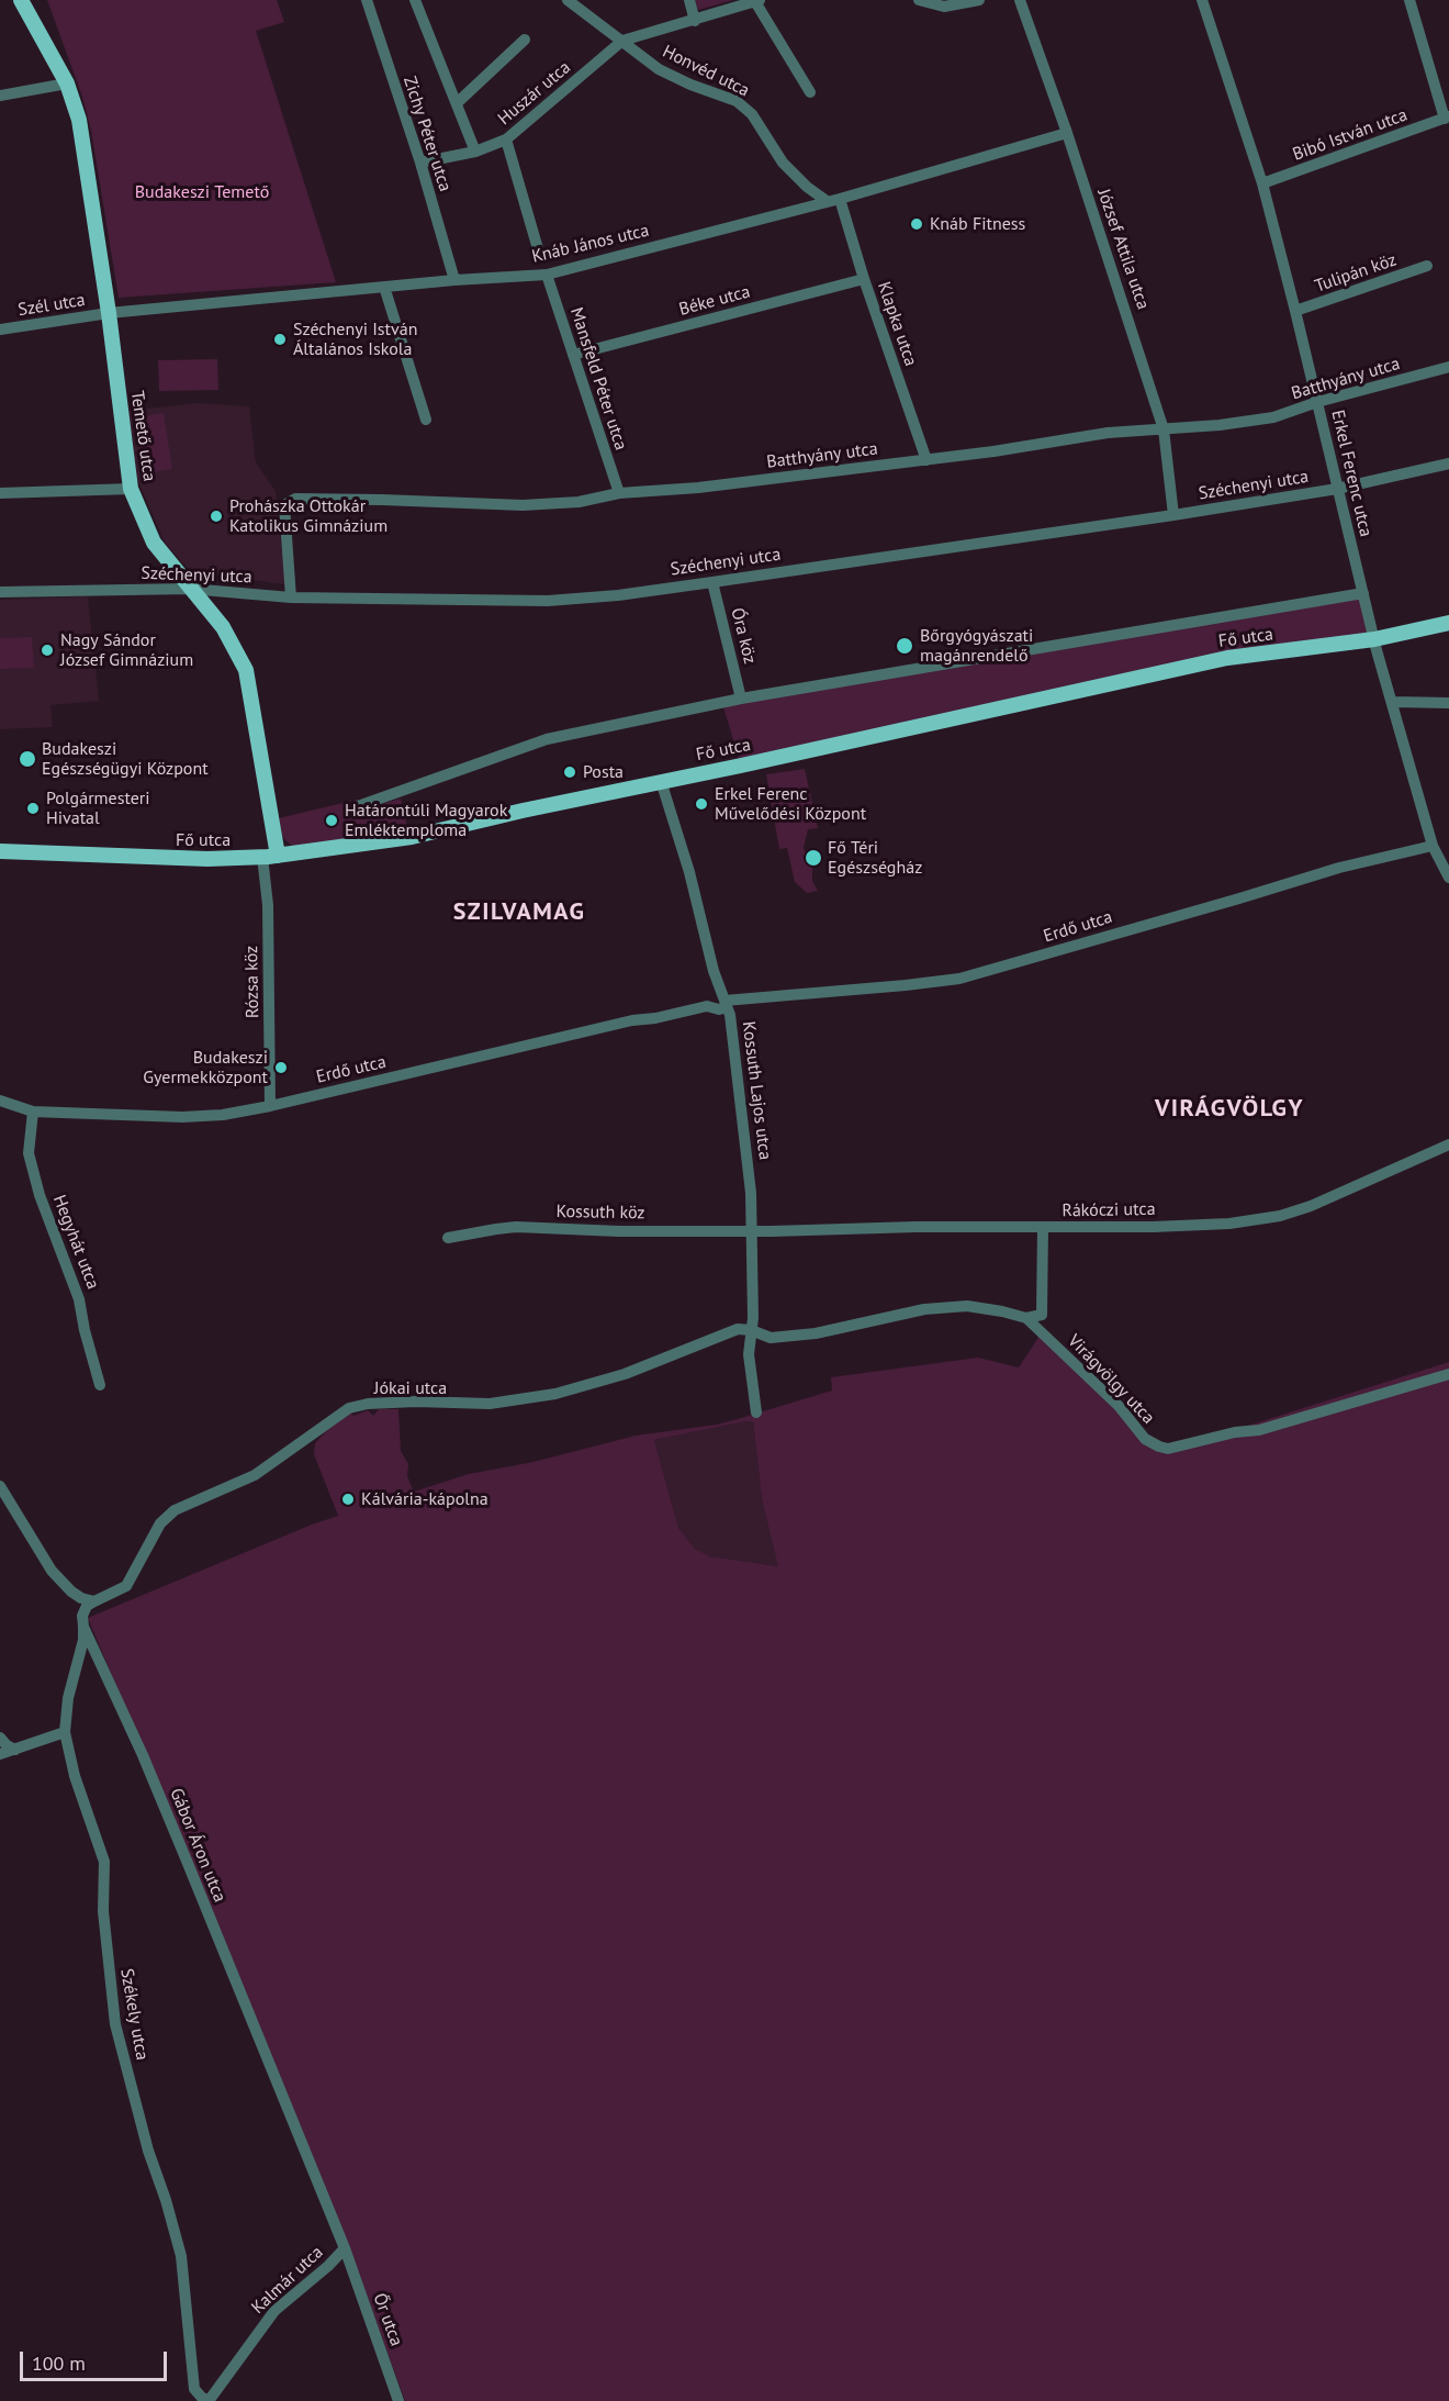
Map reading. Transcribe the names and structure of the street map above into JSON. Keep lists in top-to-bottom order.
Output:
{
  "streets": {
    "main road": ["Temető utca", "Fő utca"],
    "street": [
      "Honvéd utca",
      "Huszár utca",
      "Zichy Péter utca",
      "Bibó István utca",
      "Knáb János utca",
      "József Attila utca",
      "Tulipán köz",
      "Béke utca",
      "Szél utca",
      "Klapka utca",
      "Mansfeld Péter utca",
      "Batthyány utca",
      "Erkel Ferenc utca",
      "Széchenyi utca",
      "Óra köz",
      "Erdő utca",
      "Rózsa köz",
      "Kossuth Lajos utca",
      "Rákóczi utca",
      "Kossuth köz",
      "Hegyhát utca",
      "Virágvölgy utca",
      "Jókai utca",
      "Gábor Áron utca",
      "Székely utca",
      "Kalmár utca",
      "Őr utca"
    ]
  },
  "crossings": [
    ["Honvéd utca", "Huszár utca"],
    ["Honvéd utca", "Knáb János utca"],
    ["Huszár utca", "Zichy Péter utca"],
    ["Zichy Péter utca", "Knáb János utca"],
    ["Bibó István utca", "Erkel Ferenc utca"],
    ["Knáb János utca", "József Attila utca"],
    ["Knáb János utca", "Szél utca"],
    ["Knáb János utca", "Klapka utca"],
    ["Knáb János utca", "Mansfeld Péter utca"],
    ["Knáb János utca", "Temető utca"],
    ["József Attila utca", "Batthyány utca"],
    ["József Attila utca", "Széchenyi utca"],
    ["Tulipán köz", "Erkel Ferenc utca"],
    ["Béke utca", "Klapka utca"],
    ["Béke utca", "Mansfeld Péter utca"],
    ["Szél utca", "Temető utca"],
    ["Klapka utca", "Batthyány utca"],
    ["Mansfeld Péter utca", "Batthyány utca"],
    ["Batthyány utca", "Erkel Ferenc utca"],
    ["Batthyány utca", "Széchenyi utca"],
    ["Temető utca", "Széchenyi utca"],
    ["Temető utca", "Fő utca"],
    ["Temető utca", "Rózsa köz"],
    ["Erkel Ferenc utca", "Széchenyi utca"],
    ["Erkel Ferenc utca", "Fő utca"],
    ["Erkel Ferenc utca", "Erdő utca"],
    ["Széchenyi utca", "Óra köz"],
    ["Óra köz", "Fő utca"],
    ["Fő utca", "Rózsa köz"],
    ["Fő utca", "Kossuth Lajos utca"],
    ["Erdő utca", "Rózsa köz"],
    ["Erdő utca", "Kossuth Lajos utca"],
    ["Erdő utca", "Hegyhát utca"],
    ["Kossuth Lajos utca", "Rákóczi utca"],
    ["Kossuth Lajos utca", "Kossuth köz"],
    ["Kossuth Lajos utca", "Virágvölgy utca"],
    ["Kossuth Lajos utca", "Jókai utca"],
    ["Rákóczi utca", "Kossuth köz"],
    ["Virágvölgy utca", "Jókai utca"],
    ["Gábor Áron utca", "Székely utca"],
    ["Gábor Áron utca", "Kalmár utca"],
    ["Gábor Áron utca", "Őr utca"],
    ["Székely utca", "Kalmár utca"],
    ["Kalmár utca", "Őr utca"]
  ],
  "districts": ["SZILVAMAG", "VIRÁGVÖLGY"],
  "parks": ["Budakeszi Temető"],
  "places": [
    "Knáb Fitness",
    "Széchenyi István Általános Iskola",
    "Prohászka Ottokár Katolikus Gimnázium",
    "Bőrgyógyászati magánrendelő",
    "Nagy Sándor József Gimnázium",
    "Budakeszi Egészségügyi Központ",
    "Posta",
    "Erkel Ferenc Művelődési Központ",
    "Polgármesteri Hivatal",
    "Határontúli Magyarok Emléktemploma",
    "Fő Téri Egészségház",
    "Budakeszi Gyermekközpont",
    "Kálvária-kápolna"
  ],
  "scale_bar": "100 m"
}
